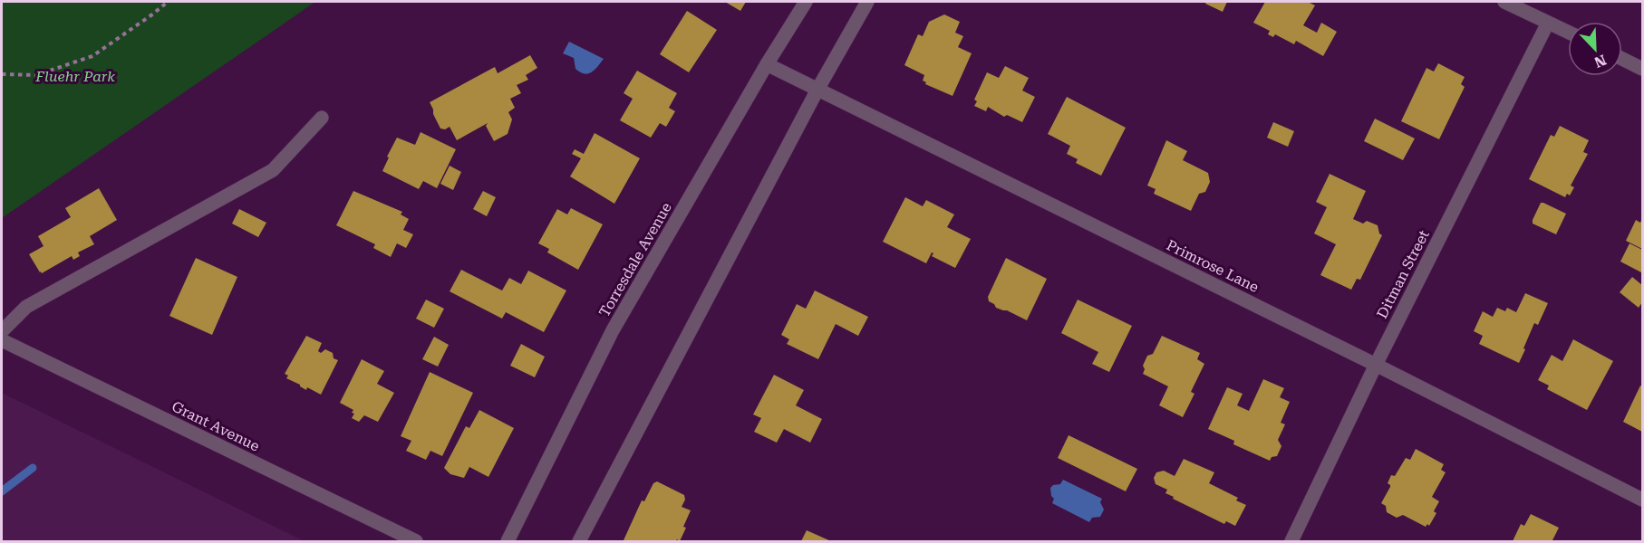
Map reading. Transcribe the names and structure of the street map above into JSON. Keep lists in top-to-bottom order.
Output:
{
  "streets": {
    "street": [
      "Torresdale Avenue",
      "Primrose Lane",
      "Ditman Street",
      "Grant Avenue"
    ]
  },
  "crossings": [
    ["Torresdale Avenue", "Primrose Lane"],
    ["Primrose Lane", "Ditman Street"]
  ],
  "parks": ["Fluehr Park"],
  "north": "bottom right"
}
